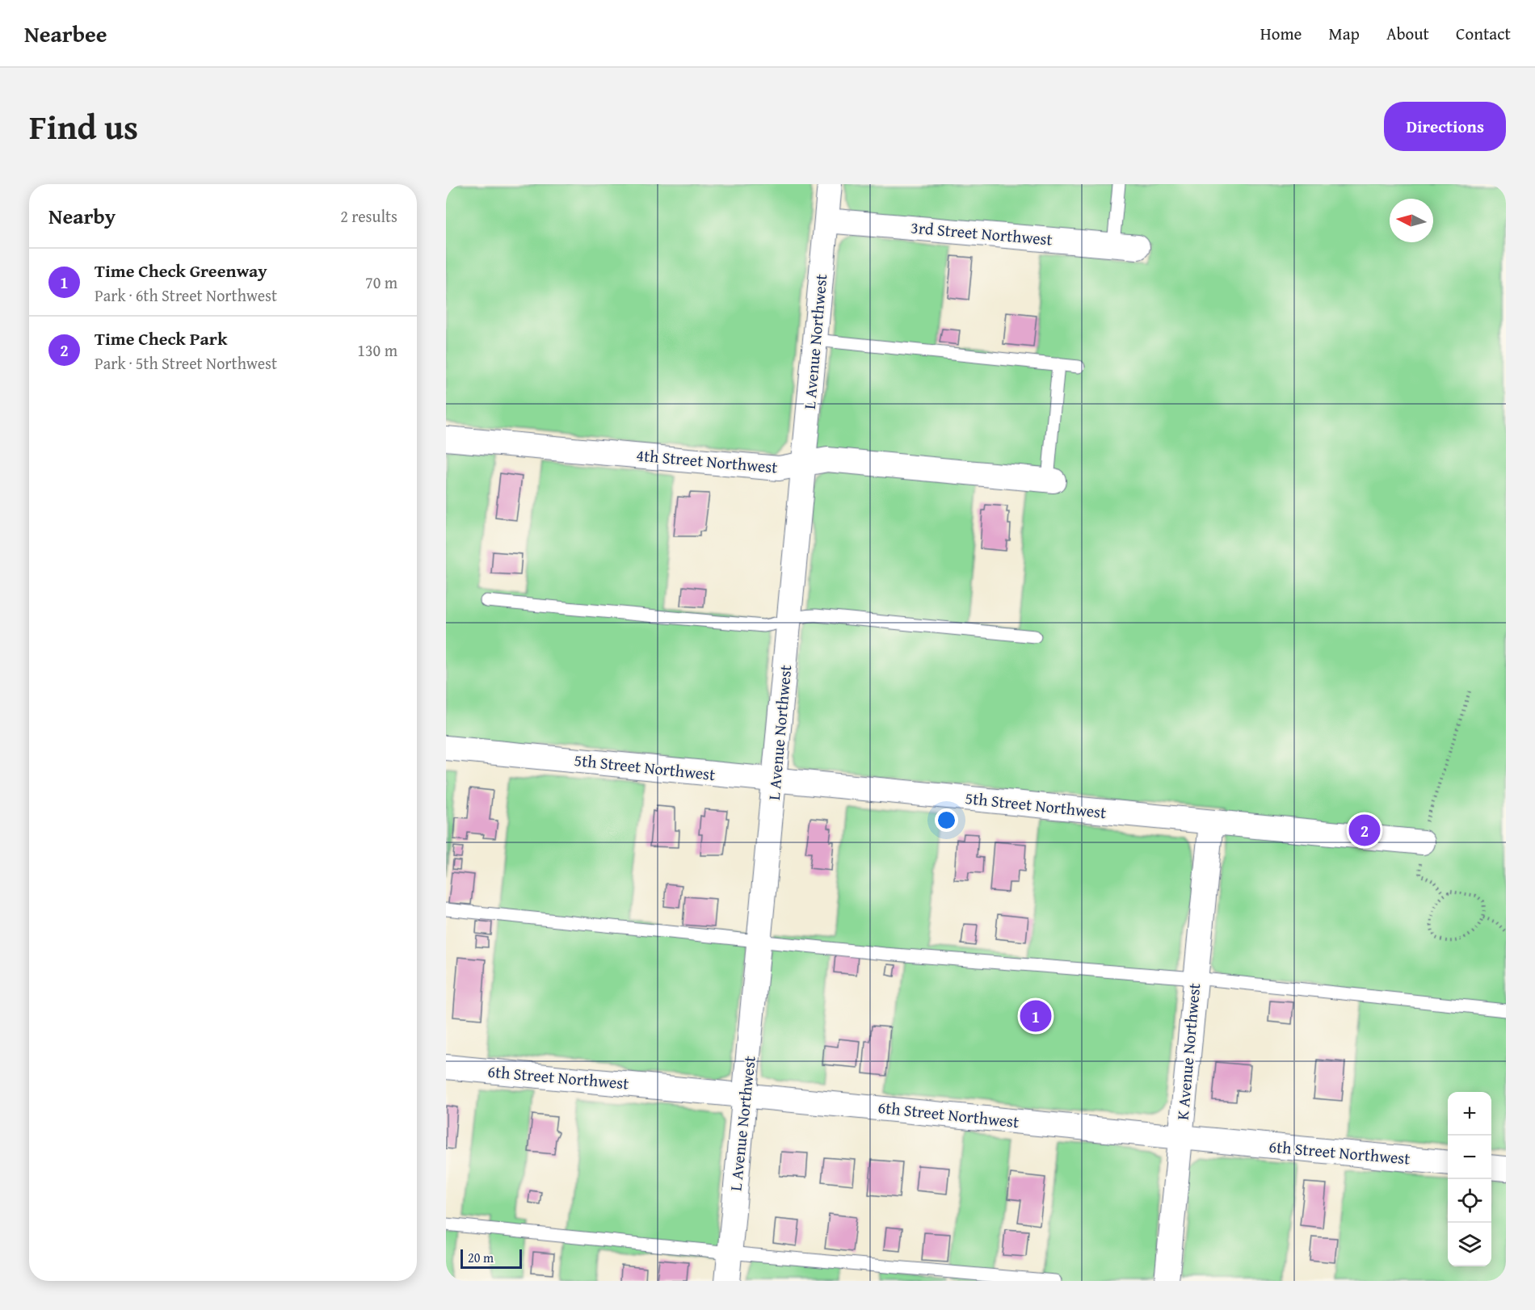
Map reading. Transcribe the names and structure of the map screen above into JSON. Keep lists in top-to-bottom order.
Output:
{
  "streets": {
    "street": [
      "3rd Street Northwest",
      "L Avenue Northwest",
      "4th Street Northwest",
      "5th Street Northwest",
      "K Avenue Northwest",
      "6th Street Northwest"
    ]
  },
  "crossings": [
    ["3rd Street Northwest", "L Avenue Northwest"],
    ["L Avenue Northwest", "4th Street Northwest"],
    ["L Avenue Northwest", "5th Street Northwest"],
    ["L Avenue Northwest", "6th Street Northwest"],
    ["5th Street Northwest", "K Avenue Northwest"],
    ["K Avenue Northwest", "6th Street Northwest"]
  ],
  "scale_bar": "20 m",
  "north": "left",
  "page": {
    "header": "Nearbee",
    "nav": [
      "Home",
      "Map",
      "About",
      "Contact"
    ],
    "title": "Find us",
    "buttons": "Directions",
    "heading": ["Nearby", "2 results"],
    "list": [
      {
        "mark": "1",
        "name": "Time Check Greenway",
        "note": "Park · 6th Street Northwest",
        "value": "70 m"
      },
      {
        "mark": "2",
        "name": "Time Check Park",
        "note": "Park · 5th Street Northwest",
        "value": "130 m"
      }
    ],
    "pins": ["2", "1"],
    "map_buttons": ["+", "−"],
    "scale": "20 m"
  }
}
